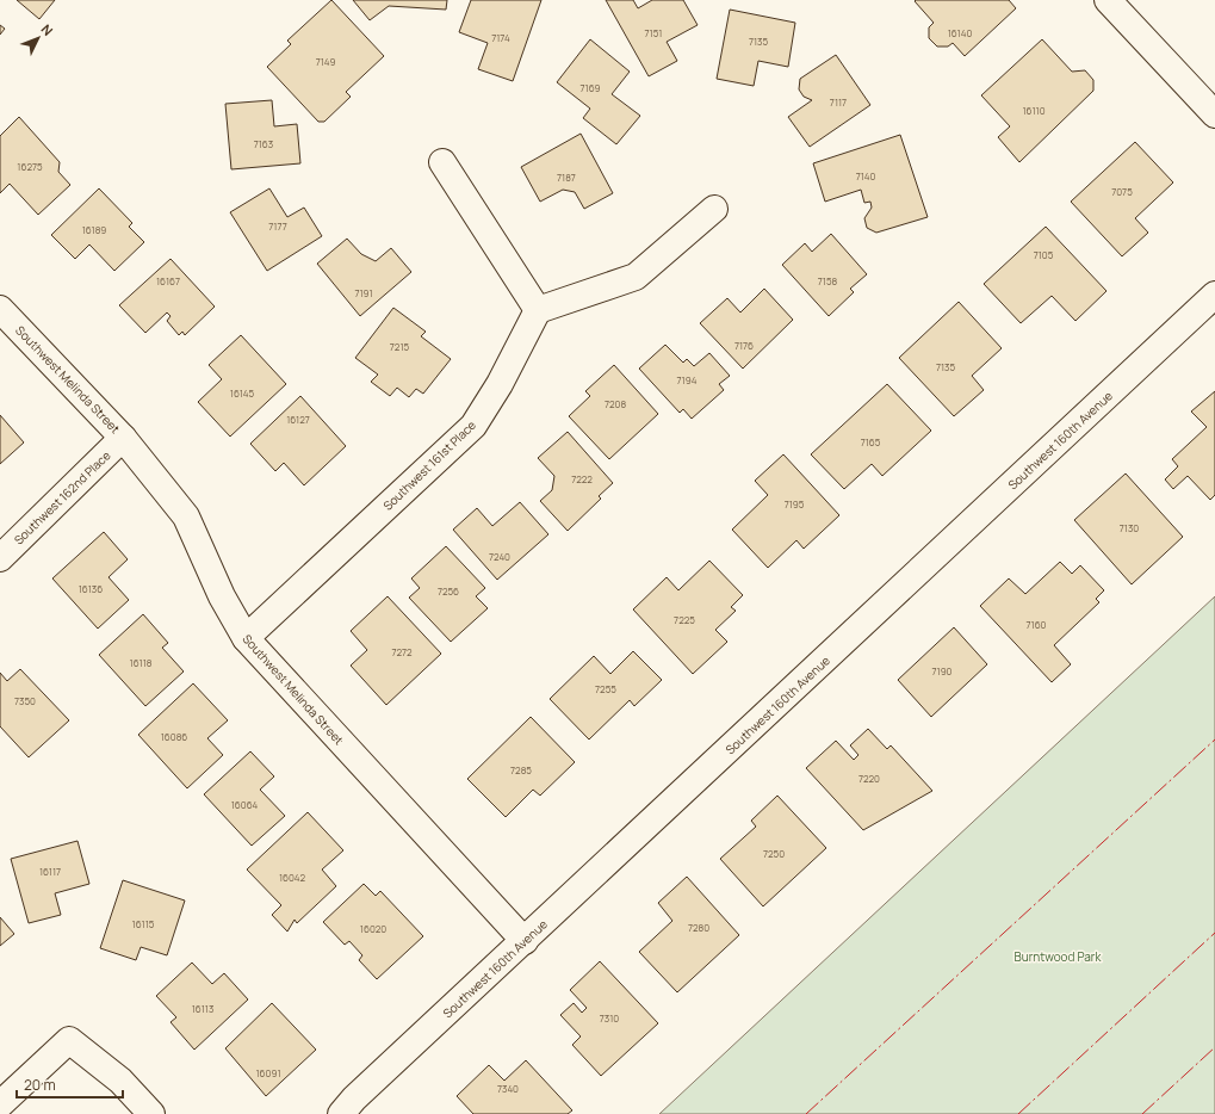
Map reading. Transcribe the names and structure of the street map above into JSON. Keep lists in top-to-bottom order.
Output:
{
  "streets": {
    "street": [
      "Southwest Melinda Street",
      "Southwest 160th Avenue",
      "Southwest 161st Place",
      "Southwest 162nd Place"
    ]
  },
  "crossings": [
    ["Southwest Melinda Street", "Southwest 160th Avenue"],
    ["Southwest Melinda Street", "Southwest 161st Place"],
    ["Southwest Melinda Street", "Southwest 162nd Place"]
  ],
  "parks": ["Burntwood Park"],
  "house_numbers": [
    "7151",
    "16140",
    "7174",
    "7135",
    "7149",
    "7169",
    "7117",
    "16110",
    "7163",
    "16275",
    "7140",
    "7187",
    "7075",
    "7177",
    "16189",
    "7105",
    "16167",
    "7158",
    "7191",
    "7176",
    "7215",
    "7135",
    "7194",
    "16145",
    "7208",
    "16127",
    "7165",
    "7222",
    "7195",
    "7130",
    "7240",
    "16136",
    "7256",
    "7225",
    "7160",
    "7272",
    "16118",
    "7190",
    "7255",
    "7350",
    "16086",
    "7285",
    "7220",
    "16064",
    "7250",
    "16117",
    "16042",
    "16115",
    "7280",
    "16020",
    "16113",
    "7310",
    "16091",
    "7340"
  ],
  "scale_bar": "20 m",
  "north": "top right"
}
